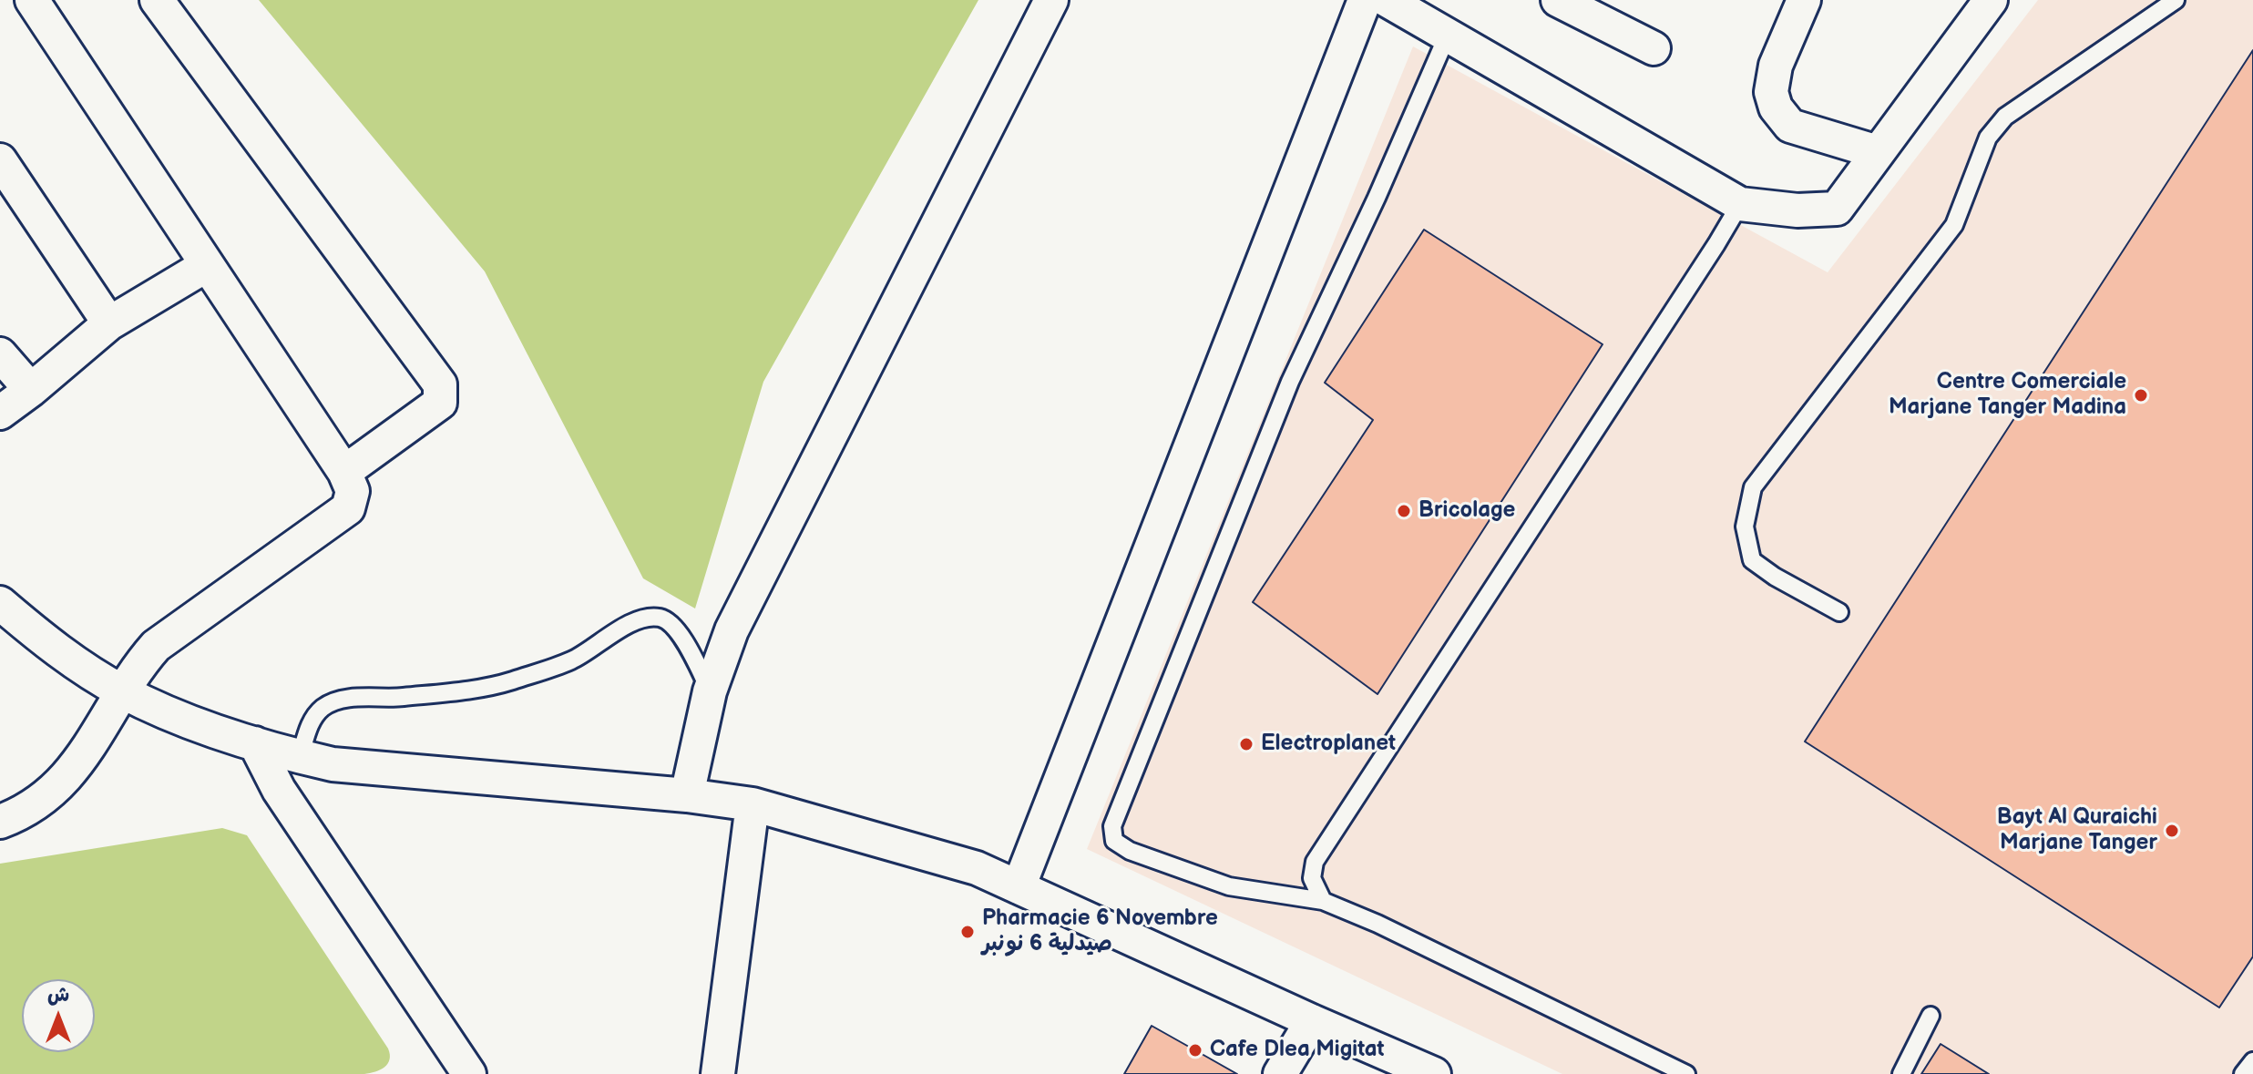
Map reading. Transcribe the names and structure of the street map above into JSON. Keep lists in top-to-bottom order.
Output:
{
  "places": [
    "Centre Comerciale Marjane Tanger Madina",
    "Bricolage",
    "Electroplanet",
    "Bayt Al Quraichi Marjane Tanger",
    "Pharmacie 6 Novembre صيدلية 6 نونبر",
    "Cafe Dlea Migitat"
  ],
  "north": "top"
}
